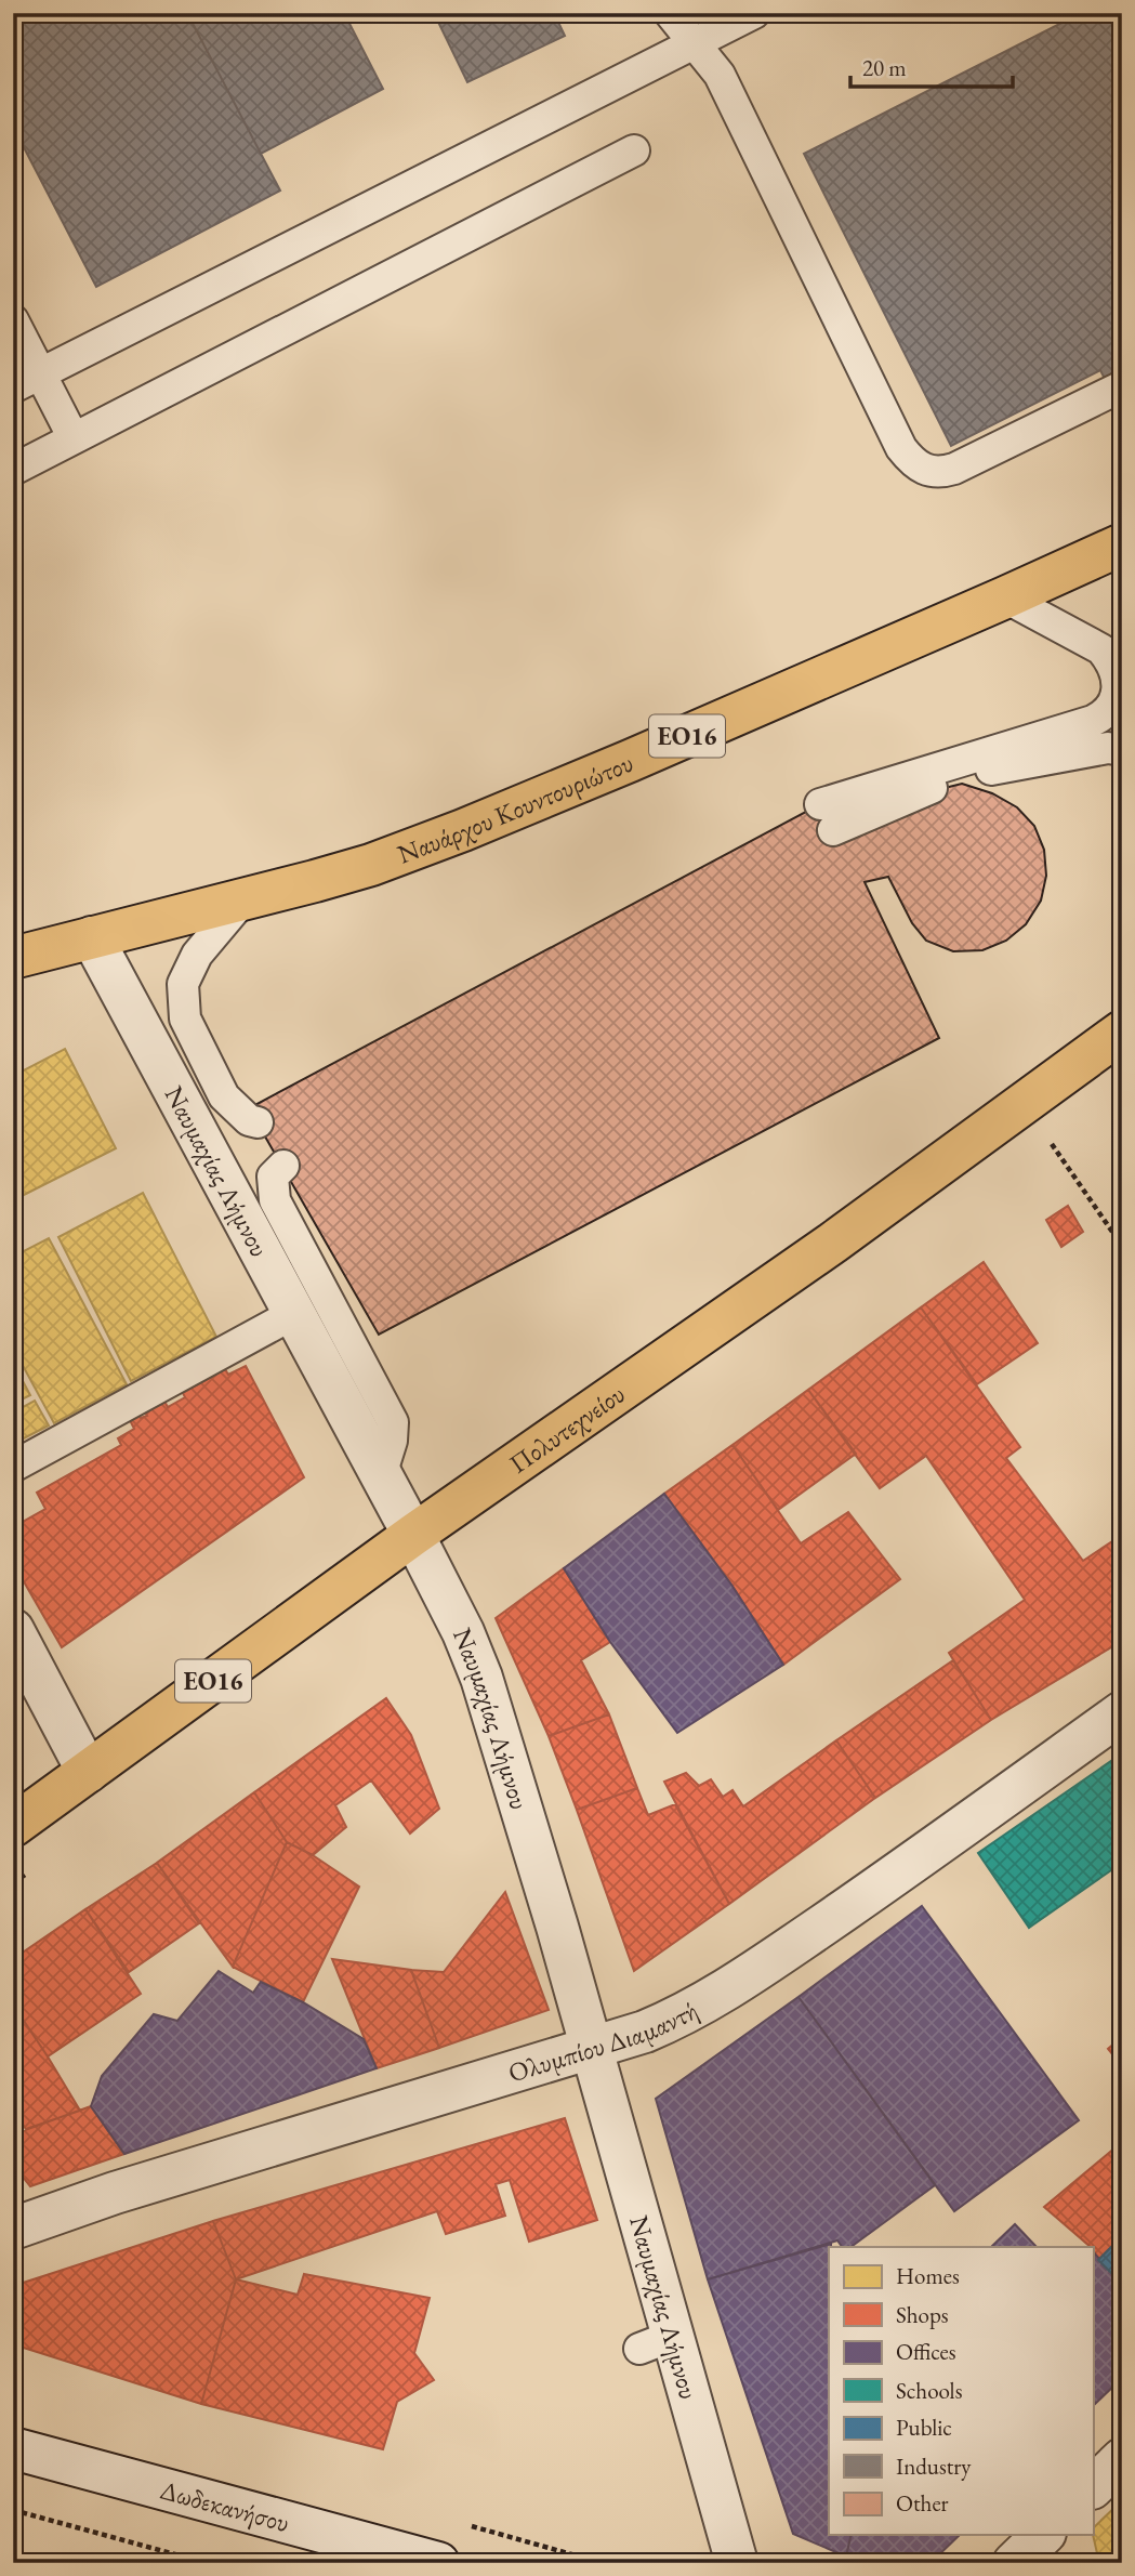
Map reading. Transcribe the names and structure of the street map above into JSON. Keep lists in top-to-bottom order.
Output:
{
  "streets": {
    "main road": ["ΕΟ16", "Ναυάρχου Κουντουριώτου", "Πολυτεχνείου"],
    "street": ["Ναυμαχίας Λήμνου", "Ολυμπίου Διαμαντή", "Δωδεκανήσου"]
  },
  "crossings": [
    ["Ναυάρχου Κουντουριώτου", "Ναυμαχίας Λήμνου"],
    ["Ναυμαχίας Λήμνου", "Πολυτεχνείου"],
    ["Ναυμαχίας Λήμνου", "Ολυμπίου Διαμαντή"]
  ],
  "legend": [
    "Homes",
    "Shops",
    "Offices",
    "Schools",
    "Public",
    "Industry",
    "Other"
  ],
  "scale_bar": "20 m"
}
